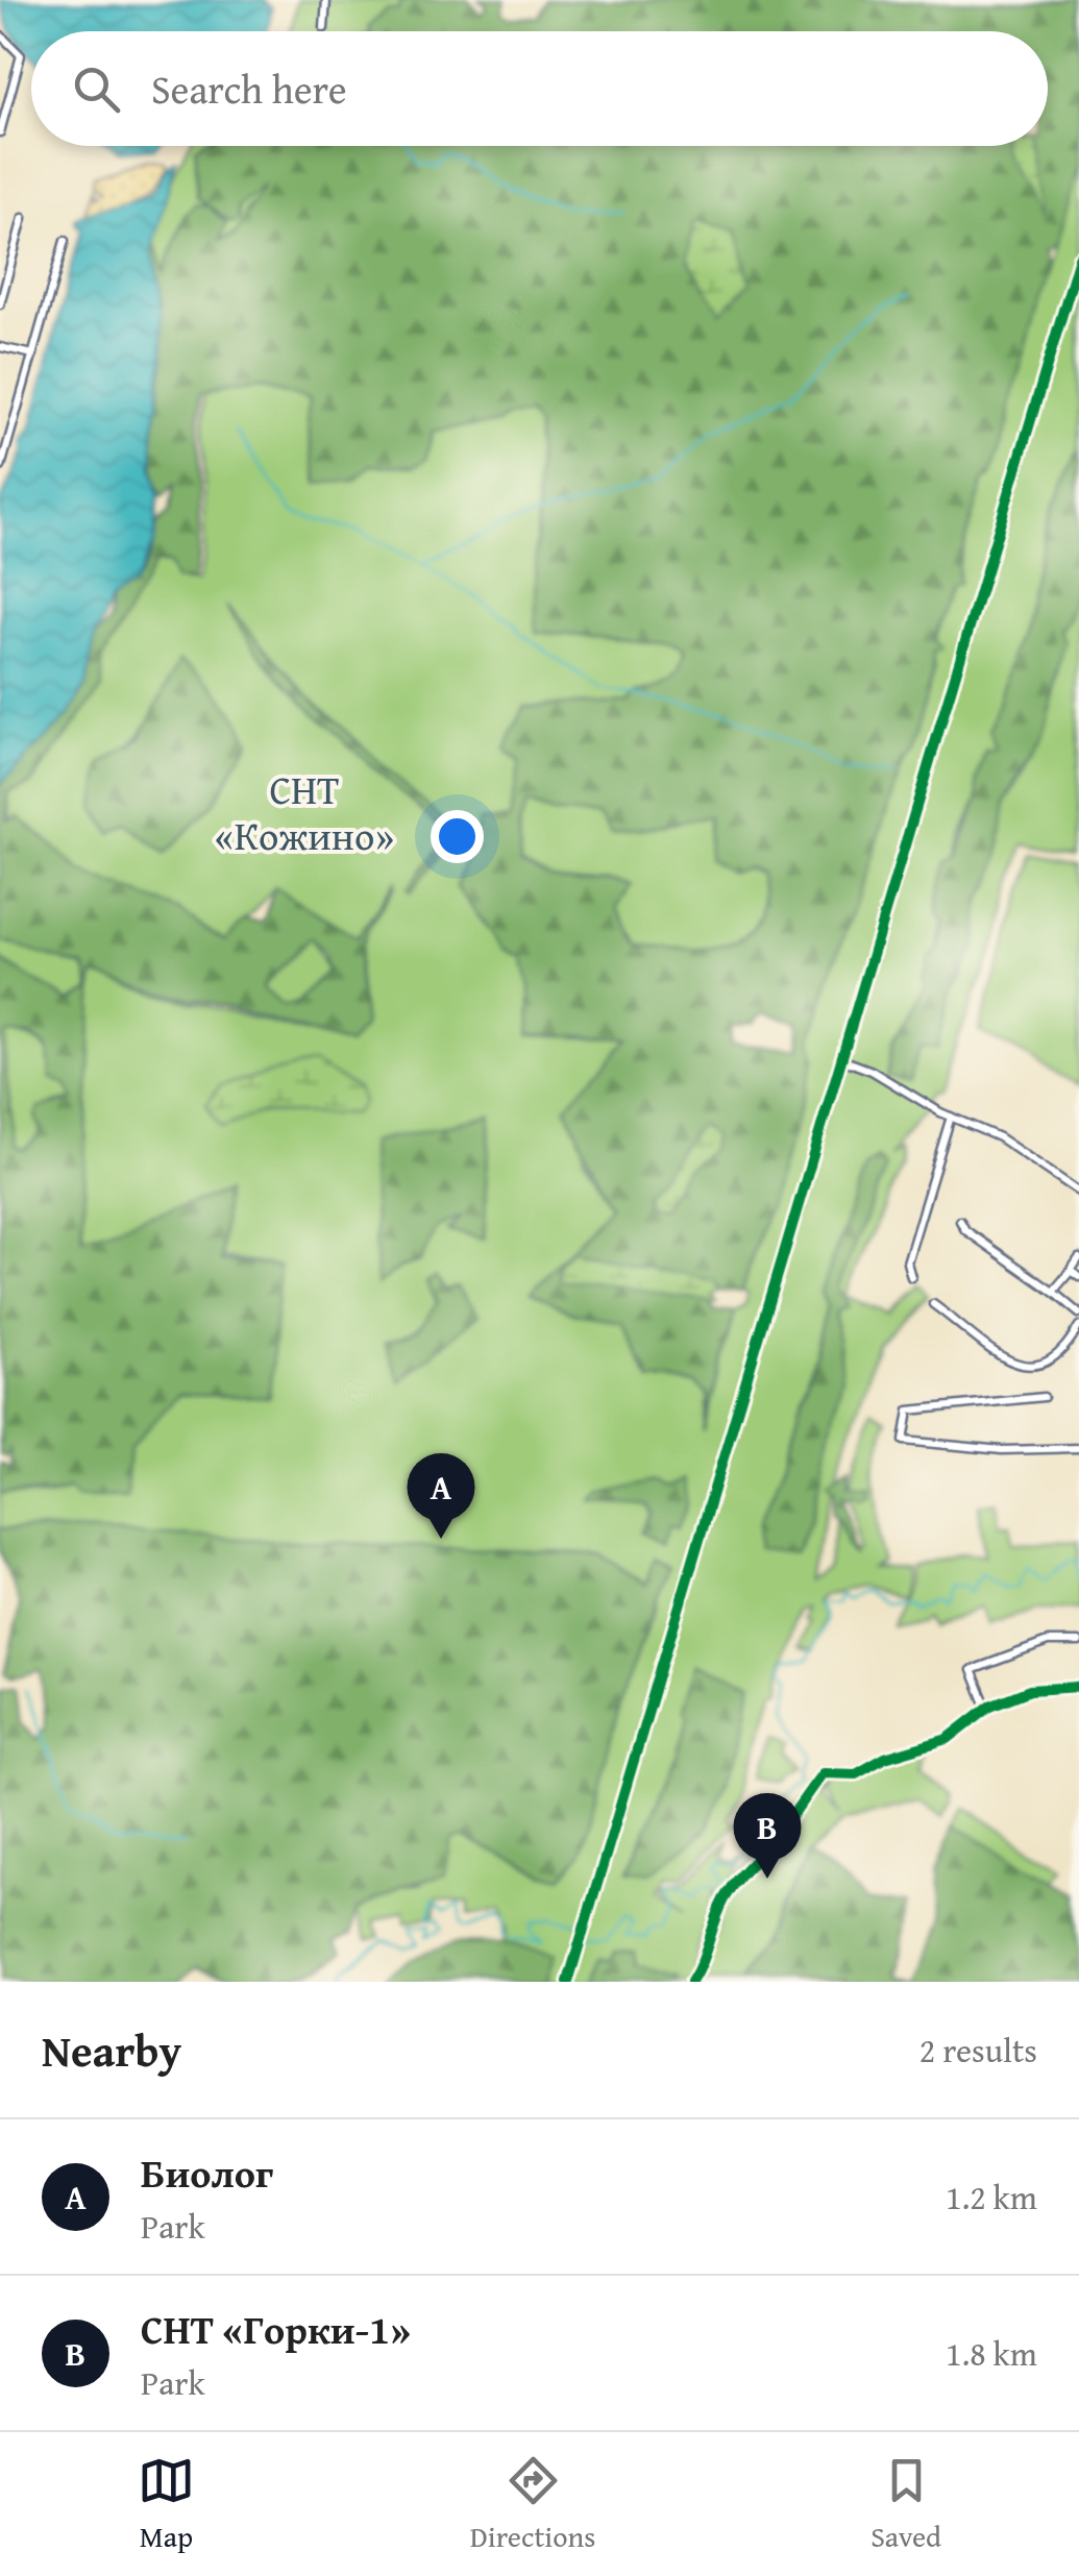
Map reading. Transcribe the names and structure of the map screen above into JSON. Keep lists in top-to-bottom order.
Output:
{
  "parks": ["СНТ «Кожино»"],
  "page": {
    "search": "Search here",
    "pins": ["A", "B"],
    "heading": ["Nearby", "2 results"],
    "list": [
      {
        "mark": "A",
        "name": "Биолог",
        "note": "Park",
        "value": "1.2 km"
      },
      {
        "mark": "B",
        "name": "СНТ «Горки-1»",
        "note": "Park",
        "value": "1.8 km"
      }
    ],
    "nav": ["Map", "Directions", "Saved"]
  }
}
